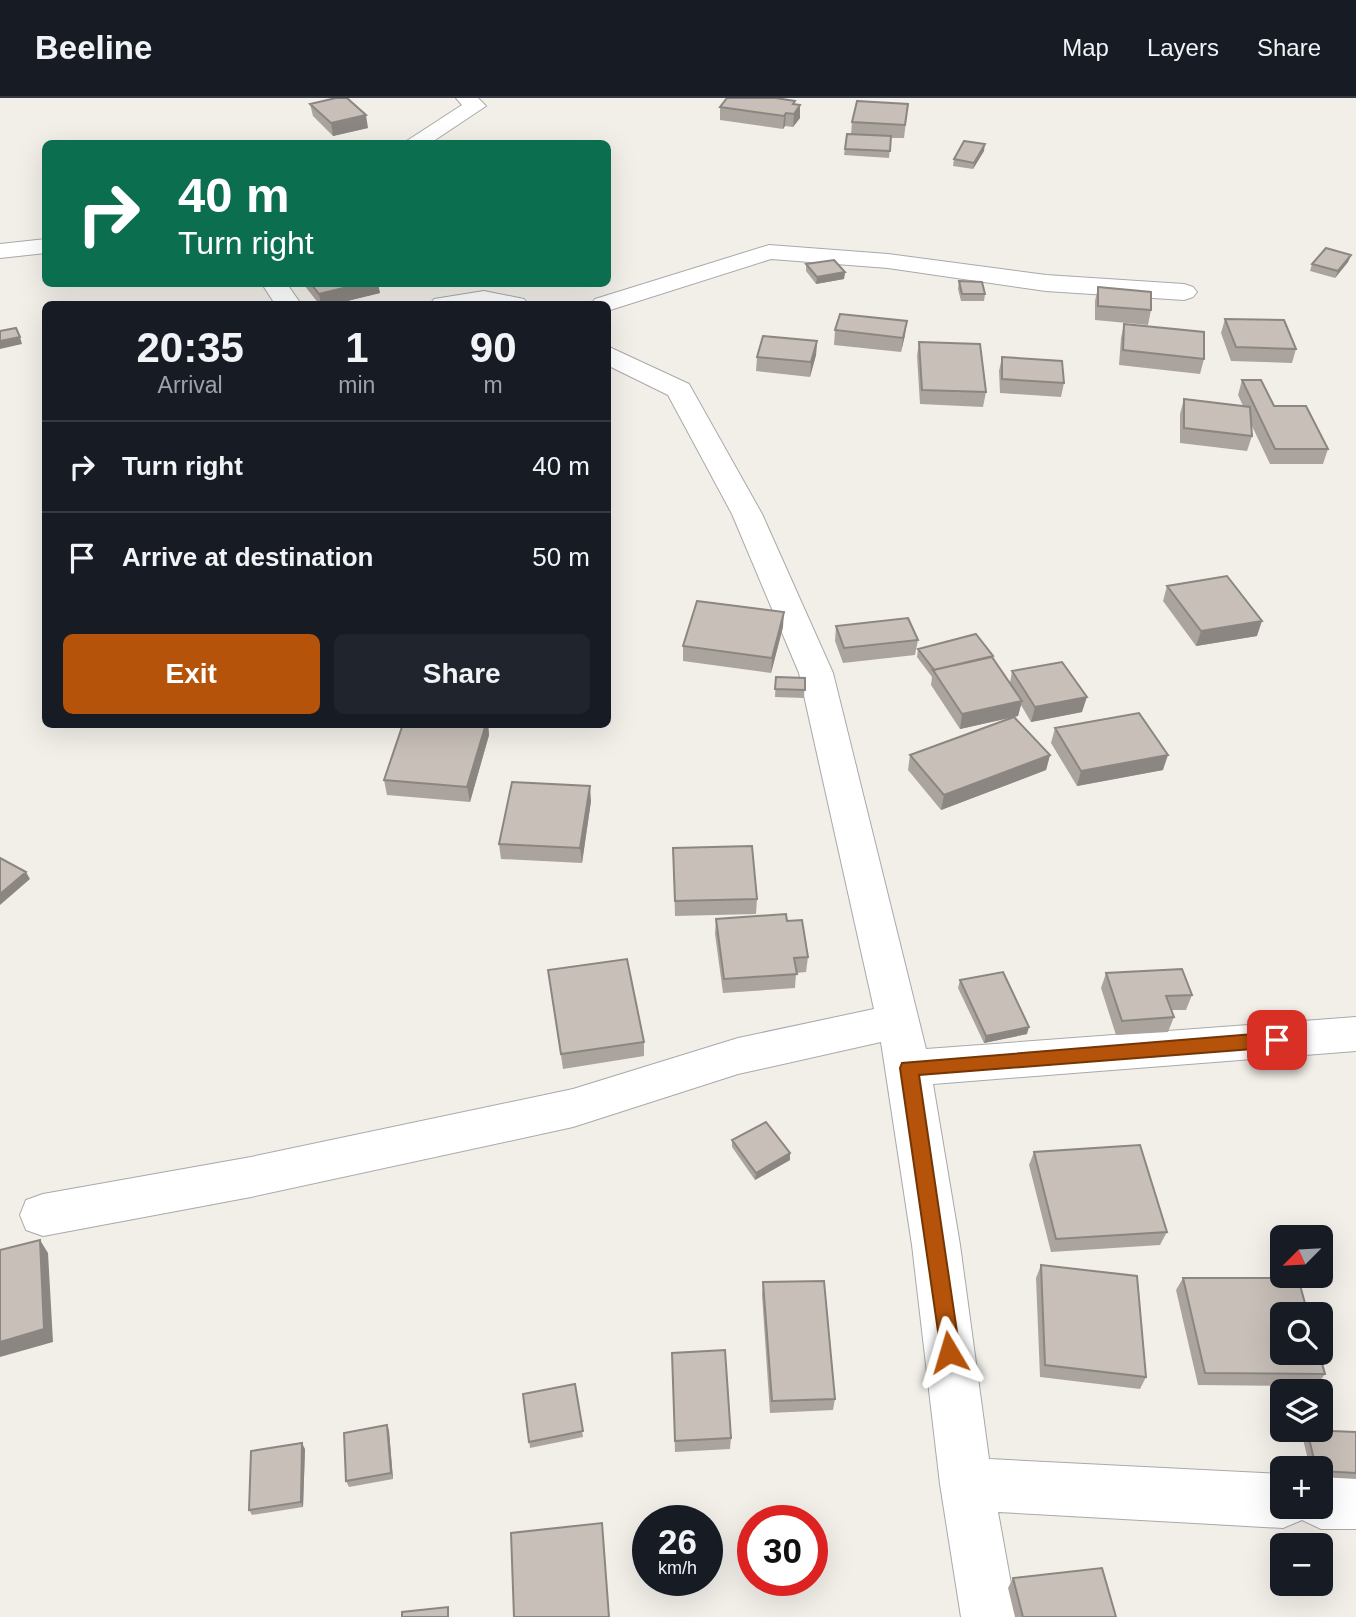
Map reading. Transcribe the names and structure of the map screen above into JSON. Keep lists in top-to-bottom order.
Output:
{
  "north": "bottom left",
  "page": {
    "header": "Beeline",
    "nav": ["Map", "Layers", "Share"],
    "turn": ["40 m", "Turn right"],
    "eta": [
      "20:35",
      "Arrival",
      "1",
      "min",
      "90",
      "m"
    ],
    "list": [
      {
        "name": "Turn right",
        "value": "40 m"
      },
      {
        "name": "Arrive at destination",
        "value": "50 m"
      }
    ],
    "buttons": ["Exit", "Share"],
    "map_buttons": ["+", "−"],
    "speed": "26 km/h",
    "limit": "30"
  }
}
